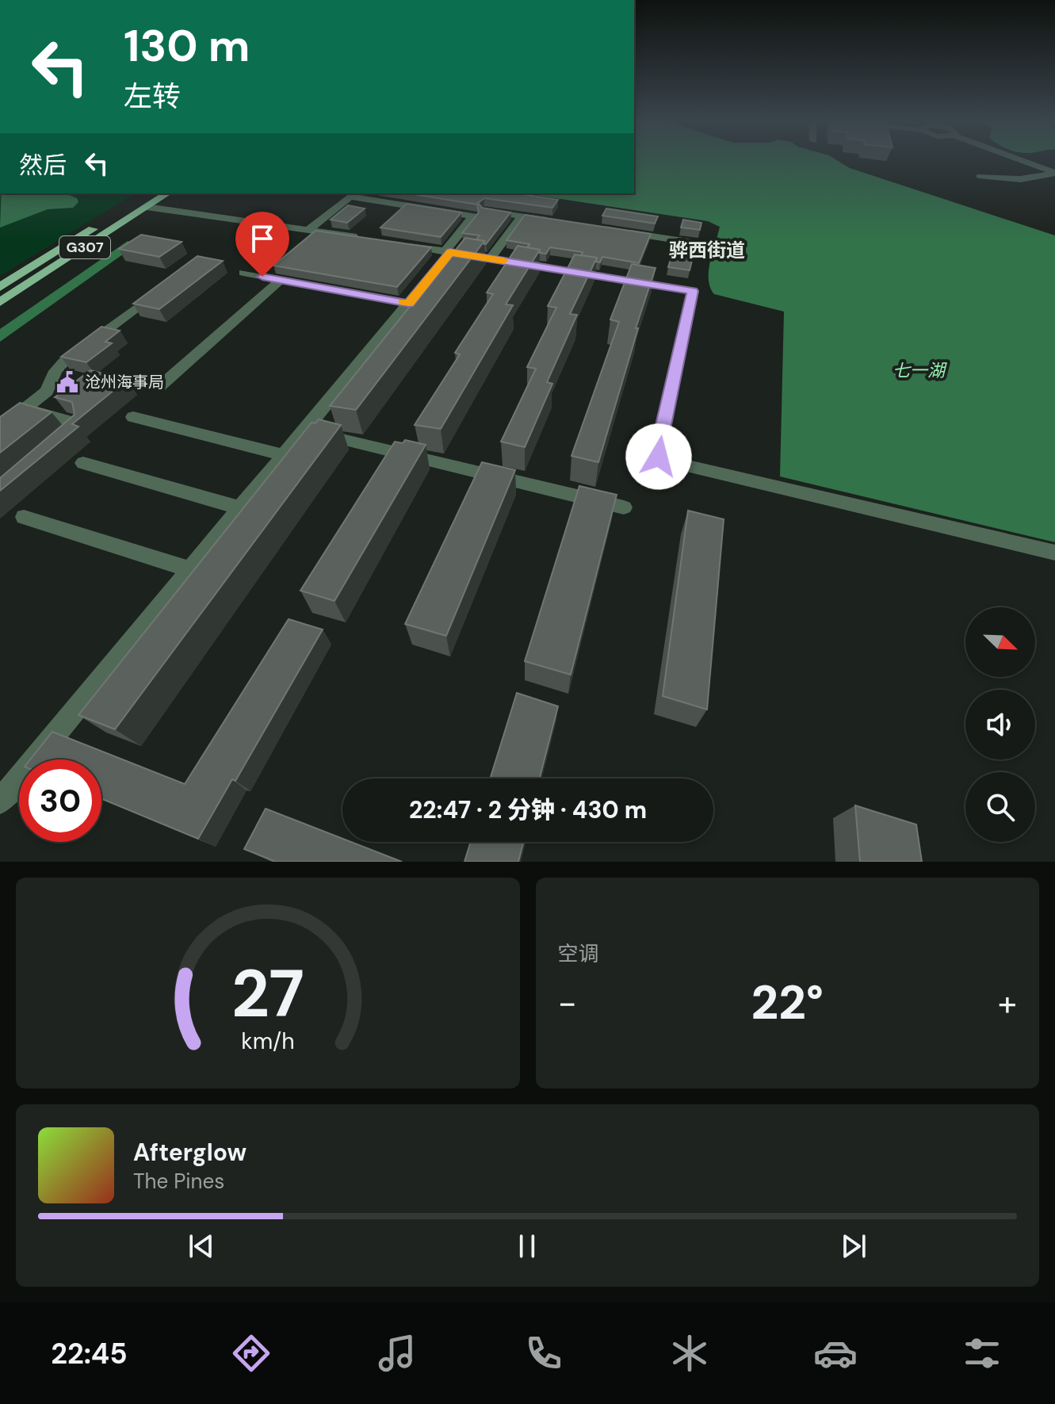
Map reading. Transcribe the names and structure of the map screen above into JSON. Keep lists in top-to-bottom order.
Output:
{
  "streets": {
    "main road": ["G307"]
  },
  "districts": ["骅西街道"],
  "water": ["七一湖"],
  "places": {
    "public building": ["沧州海事局"]
  },
  "north": "bottom right",
  "page": {
    "turn": ["130 m", "左转"],
    "then": "然后",
    "limit": "30",
    "trip": "22:47 · 2 分钟 · 430 m",
    "tile": "空调",
    "heat": ["−", "22°", "+"],
    "song": ["Afterglow", "The Pines"],
    "tabs": "22:45",
    "gauge": ["27", "km/h"]
  }
}
